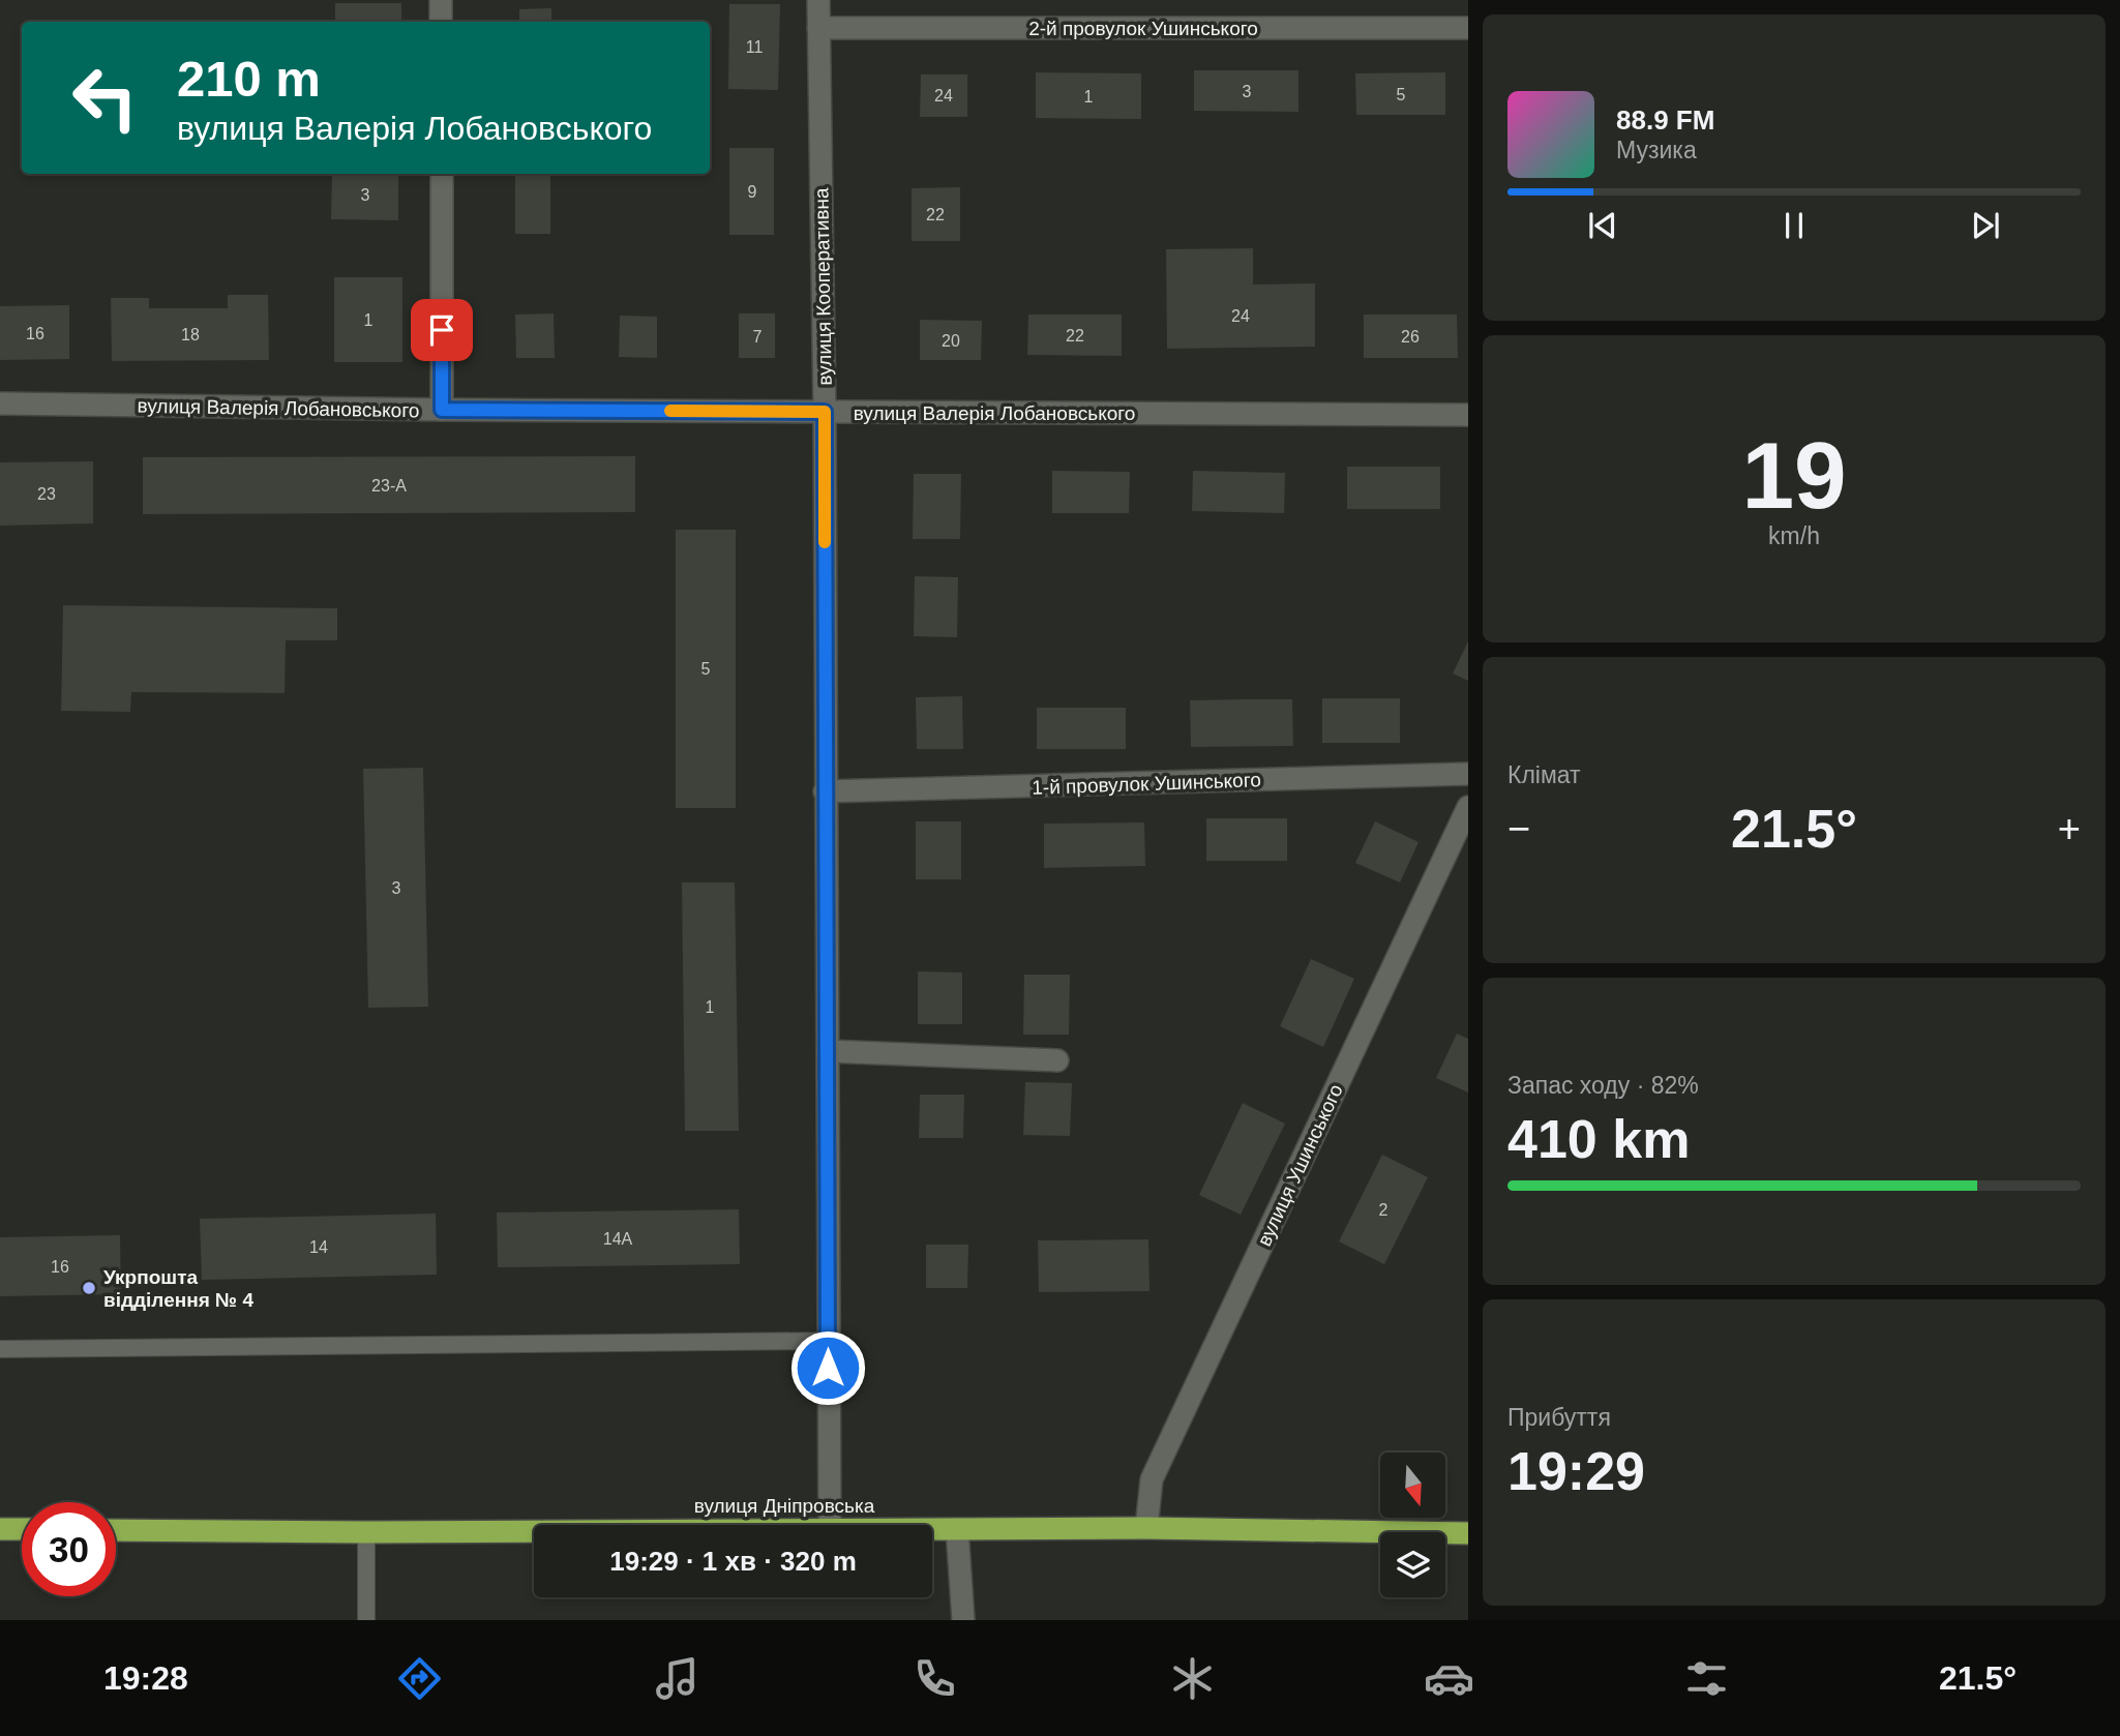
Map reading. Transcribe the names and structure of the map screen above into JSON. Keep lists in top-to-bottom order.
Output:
{
  "streets": {
    "highway": ["вулиця Дніпровська"],
    "street": [
      "2-й провулок Ушинського",
      "вулиця Кооперативна",
      "вулиця Валерія Лобановського",
      "1-й провулок Ушинського",
      "вулиця Ушинського"
    ]
  },
  "crossings": [
    ["2-й провулок Ушинського", "вулиця Кооперативна"],
    ["вулиця Кооперативна", "вулиця Валерія Лобановського"],
    ["вулиця Кооперативна", "1-й провулок Ушинського"],
    ["вулиця Ушинського", "вулиця Дніпровська"]
  ],
  "places": ["Укрпошта відділення № 4"],
  "house_numbers": [
    "11",
    "3",
    "5",
    "24",
    "1",
    "9",
    "3",
    "22",
    "24",
    "1",
    "16",
    "18",
    "22",
    "7",
    "26",
    "20",
    "23-А",
    "23",
    "5",
    "3",
    "1",
    "2",
    "14А",
    "14",
    "16"
  ],
  "north": "bottom",
  "page": {
    "turn": ["210 m", "вулиця Валерія Лобановського"],
    "song": ["88.9 FM", "Музика"],
    "tile": [
      ["19", "km/h"],
      "Клімат",
      ["Запас ходу · 82%", "410 km"],
      ["Прибуття", "19:29"]
    ],
    "heat": ["−", "21.5°", "+"],
    "limit": "30",
    "trip": "19:29 · 1 хв · 320 m",
    "tabs": ["19:28", "21.5°"]
  }
}
